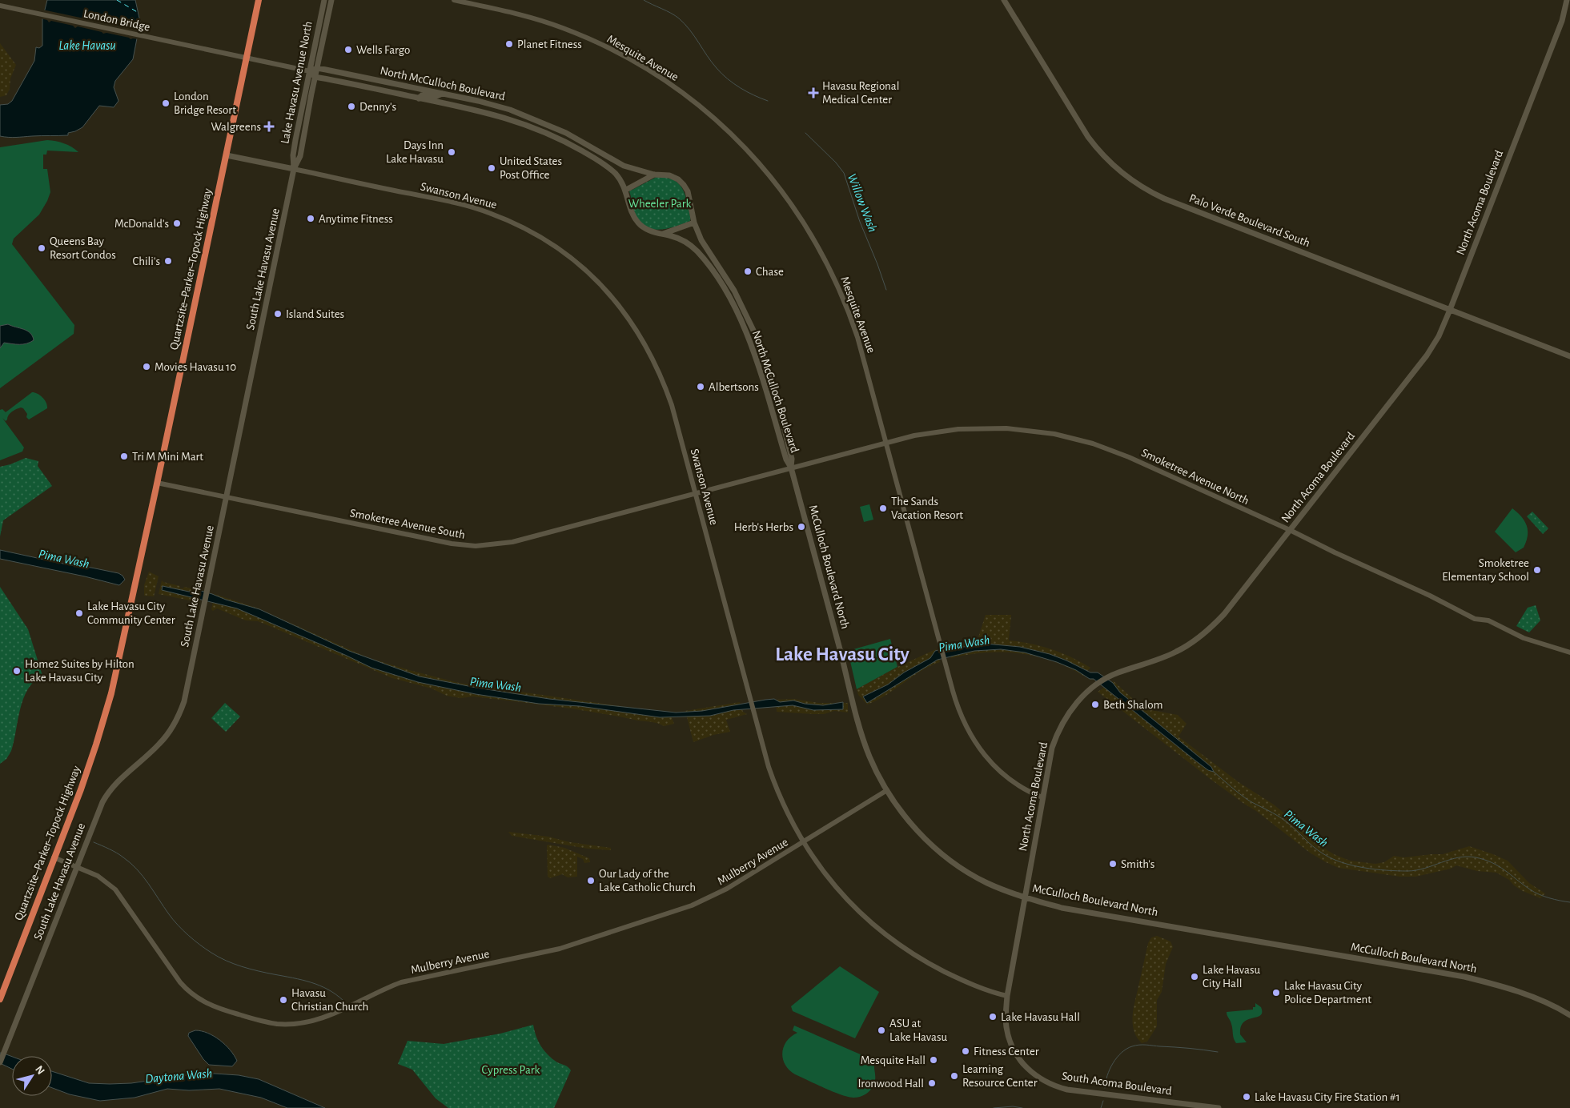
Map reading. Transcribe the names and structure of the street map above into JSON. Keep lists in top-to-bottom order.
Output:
{
  "streets": {
    "highway": ["Quartzsite–Parker–Topock Highway"],
    "main road": [
      "Lake Havasu Avenue North",
      "North McCulloch Boulevard",
      "Swanson Avenue",
      "North Acoma Boulevard",
      "Palo Verde Boulevard South",
      "South Lake Havasu Avenue",
      "McCulloch Boulevard North",
      "South Acoma Boulevard"
    ],
    "street": [
      "London Bridge",
      "Mesquite Avenue",
      "Smoketree Avenue North",
      "Smoketree Avenue South",
      "Mulberry Avenue"
    ]
  },
  "crossings": [
    ["London Bridge", "North McCulloch Boulevard"],
    ["Mesquite Avenue", "North Acoma Boulevard"],
    ["Mesquite Avenue", "Smoketree Avenue North"],
    ["Lake Havasu Avenue North", "North McCulloch Boulevard"],
    ["Lake Havasu Avenue North", "South Lake Havasu Avenue"],
    ["North McCulloch Boulevard", "South Lake Havasu Avenue"],
    ["North McCulloch Boulevard", "Smoketree Avenue North"],
    ["North McCulloch Boulevard", "Smoketree Avenue South"],
    ["North McCulloch Boulevard", "McCulloch Boulevard North"],
    ["Swanson Avenue", "Quartzsite–Parker–Topock Highway"],
    ["Swanson Avenue", "South Lake Havasu Avenue"],
    ["Swanson Avenue", "Smoketree Avenue South"],
    ["Swanson Avenue", "Mulberry Avenue"],
    ["Swanson Avenue", "South Acoma Boulevard"],
    ["North Acoma Boulevard", "Palo Verde Boulevard South"],
    ["North Acoma Boulevard", "Smoketree Avenue North"],
    ["North Acoma Boulevard", "McCulloch Boulevard North"],
    ["North Acoma Boulevard", "South Acoma Boulevard"],
    ["Quartzsite–Parker–Topock Highway", "Smoketree Avenue South"],
    ["Quartzsite–Parker–Topock Highway", "Mulberry Avenue"],
    ["South Lake Havasu Avenue", "Smoketree Avenue South"],
    ["South Lake Havasu Avenue", "Mulberry Avenue"],
    ["Smoketree Avenue North", "Smoketree Avenue South"],
    ["Smoketree Avenue North", "McCulloch Boulevard North"],
    ["Smoketree Avenue South", "McCulloch Boulevard North"],
    ["McCulloch Boulevard North", "Mulberry Avenue"],
    ["McCulloch Boulevard North", "South Acoma Boulevard"]
  ],
  "districts": ["Lake Havasu City"],
  "water": [
    "Lake Havasu",
    "Willow Wash",
    "Pima Wash",
    "Daytona Wash"
  ],
  "parks": ["Wheeler Park", "Cypress Park"],
  "places": {
    "other": [
      "Planet Fitness",
      "Wells Fargo",
      "London Bridge Resort",
      "Denny's",
      "Days Inn Lake Havasu",
      "United States Post Office",
      "Anytime Fitness",
      "McDonald's",
      "Queens Bay Resort Condos",
      "Chili's",
      "Chase",
      "Island Suites",
      "Movies Havasu 10",
      "Albertsons",
      "Tri M Mini Mart",
      "The Sands Vacation Resort",
      "Herb's Herbs",
      "Smoketree Elementary School",
      "Lake Havasu City Community Center",
      "Home2 Suites by Hilton Lake Havasu City",
      "Beth Shalom",
      "Smith's",
      "Our Lady of the Lake Catholic Church",
      "Lake Havasu City Hall",
      "Lake Havasu City Police Department",
      "Havasu Christian Church",
      "Lake Havasu Hall",
      "ASU at Lake Havasu",
      "Fitness Center",
      "Mesquite Hall",
      "Learning Resource Center",
      "Ironwood Hall",
      "Lake Havasu City Fire Station #1"
    ],
    "health": ["Havasu Regional Medical Center", "Walgreens"]
  },
  "north": "top right"
}
